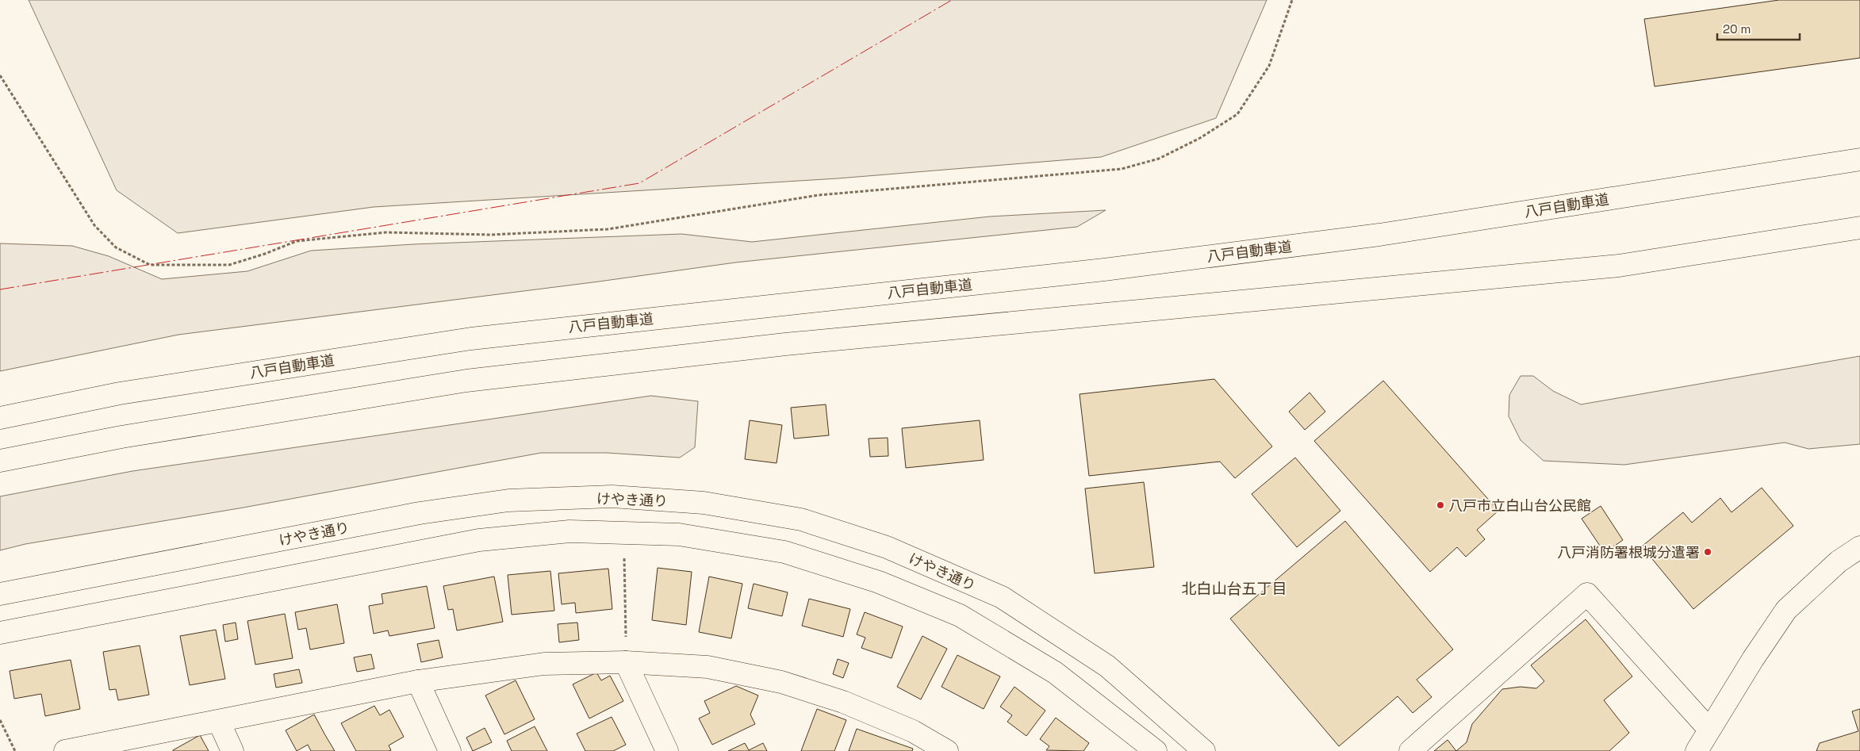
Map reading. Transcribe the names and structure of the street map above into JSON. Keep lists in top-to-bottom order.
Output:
{
  "streets": {
    "main road": ["八戸自動車道", "けやき通り"]
  },
  "districts": ["北白山台五丁目"],
  "places": ["八戸市立白山台公民館", "八戸消防署根城分遣署"],
  "scale_bar": "20 m"
}
